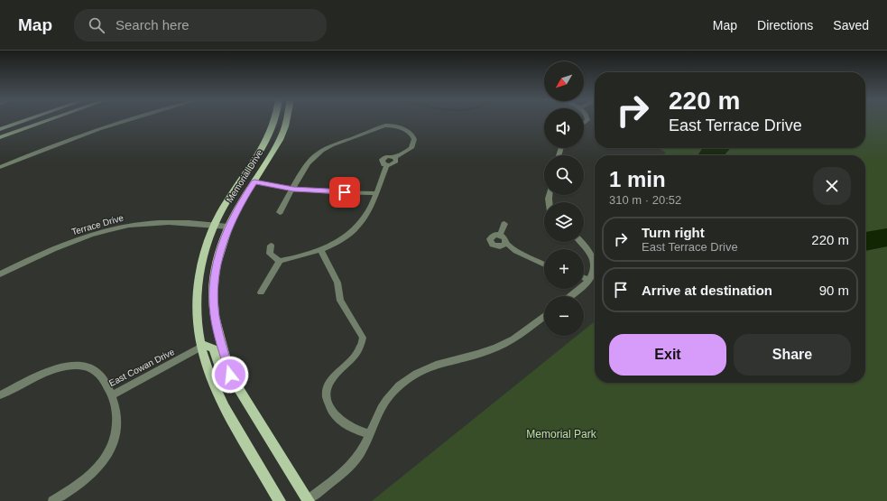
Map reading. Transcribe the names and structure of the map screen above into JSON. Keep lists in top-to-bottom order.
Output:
{
  "streets": {
    "main road": ["Memorial Drive"],
    "street": ["Terrace Drive", "East Cowan Drive"]
  },
  "crossings": [
    ["Memorial Drive", "Terrace Drive"],
    ["Memorial Drive", "East Cowan Drive"]
  ],
  "parks": ["Memorial Park"],
  "north": "bottom left",
  "page": {
    "header": "Map",
    "search": "Search here",
    "nav": ["Map", "Directions", "Saved"],
    "map_buttons": ["+", "−"],
    "turn": ["220 m", "East Terrace Drive"],
    "heading": ["1 min", "310 m · 20:52"],
    "list": [
      {
        "name": "Turn right",
        "note": "East Terrace Drive",
        "value": "220 m"
      },
      {
        "name": "Arrive at destination",
        "value": "90 m"
      }
    ],
    "buttons": ["Exit", "Share"]
  }
}
